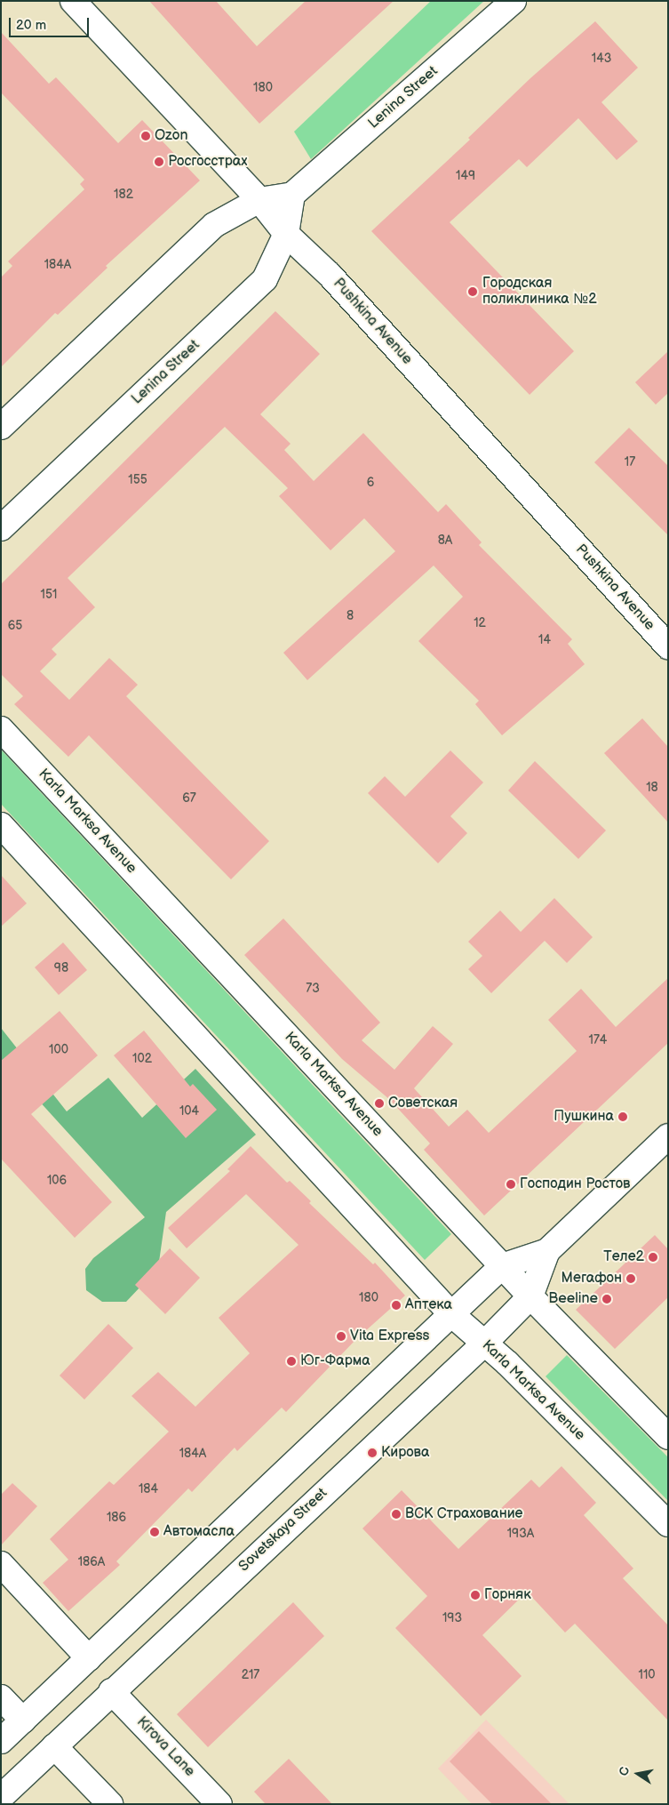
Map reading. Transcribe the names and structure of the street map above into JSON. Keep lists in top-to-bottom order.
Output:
{
  "streets": {
    "main road": [
      "Lenina Street",
      "Pushkina Avenue",
      "Karla Marksa Avenue",
      "Sovetskaya Street",
      "Kirova Lane"
    ]
  },
  "crossings": [
    ["Lenina Street", "Pushkina Avenue"],
    ["Karla Marksa Avenue", "Sovetskaya Street"],
    ["Sovetskaya Street", "Kirova Lane"]
  ],
  "places": [
    "Ozon",
    "Росгосстрах",
    "Городская поликлиника №2",
    "Советская",
    "Пушкина",
    "Господин Ростов",
    "Теле2",
    "Мегафон",
    "Beeline",
    "Аптека",
    "Vita Express",
    "Юг-Фарма",
    "Кирова",
    "ВСК Страхование",
    "Автомасла",
    "Горняк"
  ],
  "house_numbers": [
    "143",
    "180",
    "149",
    "182",
    "184А",
    "17",
    "155",
    "6",
    "8А",
    "151",
    "8",
    "12",
    "65",
    "14",
    "18",
    "67",
    "98",
    "73",
    "174",
    "100",
    "102",
    "104",
    "106",
    "180",
    "184А",
    "184",
    "186",
    "193А",
    "186А",
    "193",
    "217",
    "110"
  ],
  "scale_bar": "20 m",
  "north": "left"
}
